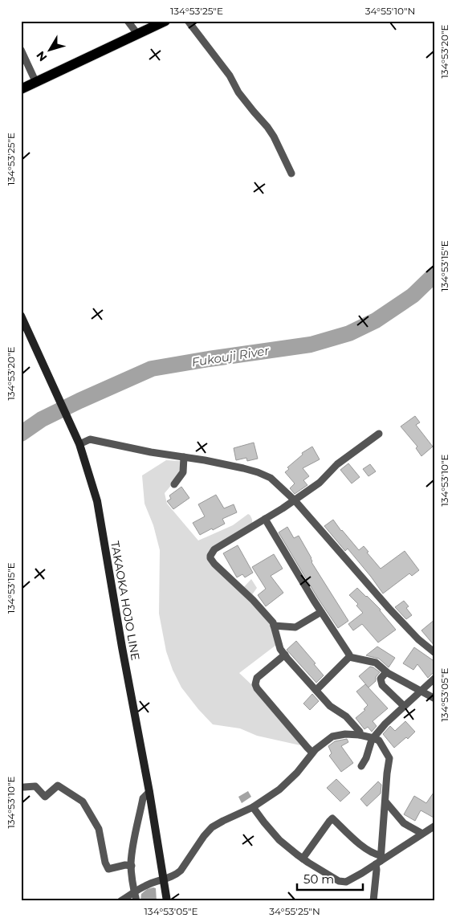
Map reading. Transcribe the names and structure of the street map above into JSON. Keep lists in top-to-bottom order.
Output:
{
  "streets": {
    "main road": ["TAKAOKA HOJO LINE"]
  },
  "water": ["Fukouji River"],
  "scale_bar": "50 m",
  "north": "bottom left",
  "coordinates": [
    "134°53'25\"E",
    "34°55'10\"N",
    "134°53'20\"E",
    "134°53'15\"E",
    "134°53'10\"E",
    "134°53'05\"E",
    "34°55'25\"N"
  ]
}
